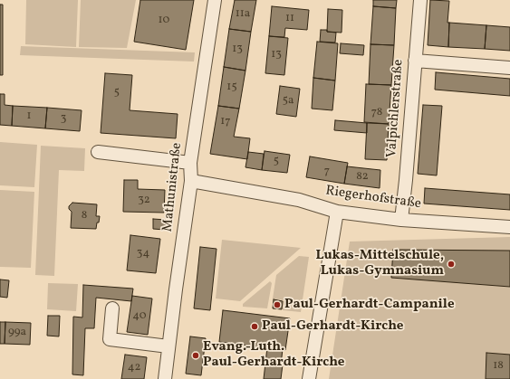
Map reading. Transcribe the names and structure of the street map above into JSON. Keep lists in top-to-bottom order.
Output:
{
  "streets": {
    "street": ["Valpichlerstraße", "Mathunistraße", "Riegerhofstraße"]
  },
  "crossings": [
    ["Valpichlerstraße", "Riegerhofstraße"],
    ["Mathunistraße", "Riegerhofstraße"]
  ],
  "places": [
    "Lukas-Mittelschule, Lukas-Gymnasium",
    "Paul-Gerhardt-Campanile",
    "Paul-Gerhardt-Kirche",
    "Evang.-Luth. Paul-Gerhardt-Kirche"
  ],
  "house_numbers": [
    "11a",
    "11",
    "10",
    "13",
    "13",
    "15",
    "5",
    "5a",
    "78",
    "1",
    "3",
    "17",
    "5",
    "7",
    "82",
    "32",
    "8",
    "34",
    "40",
    "99a",
    "18",
    "42"
  ]
}
